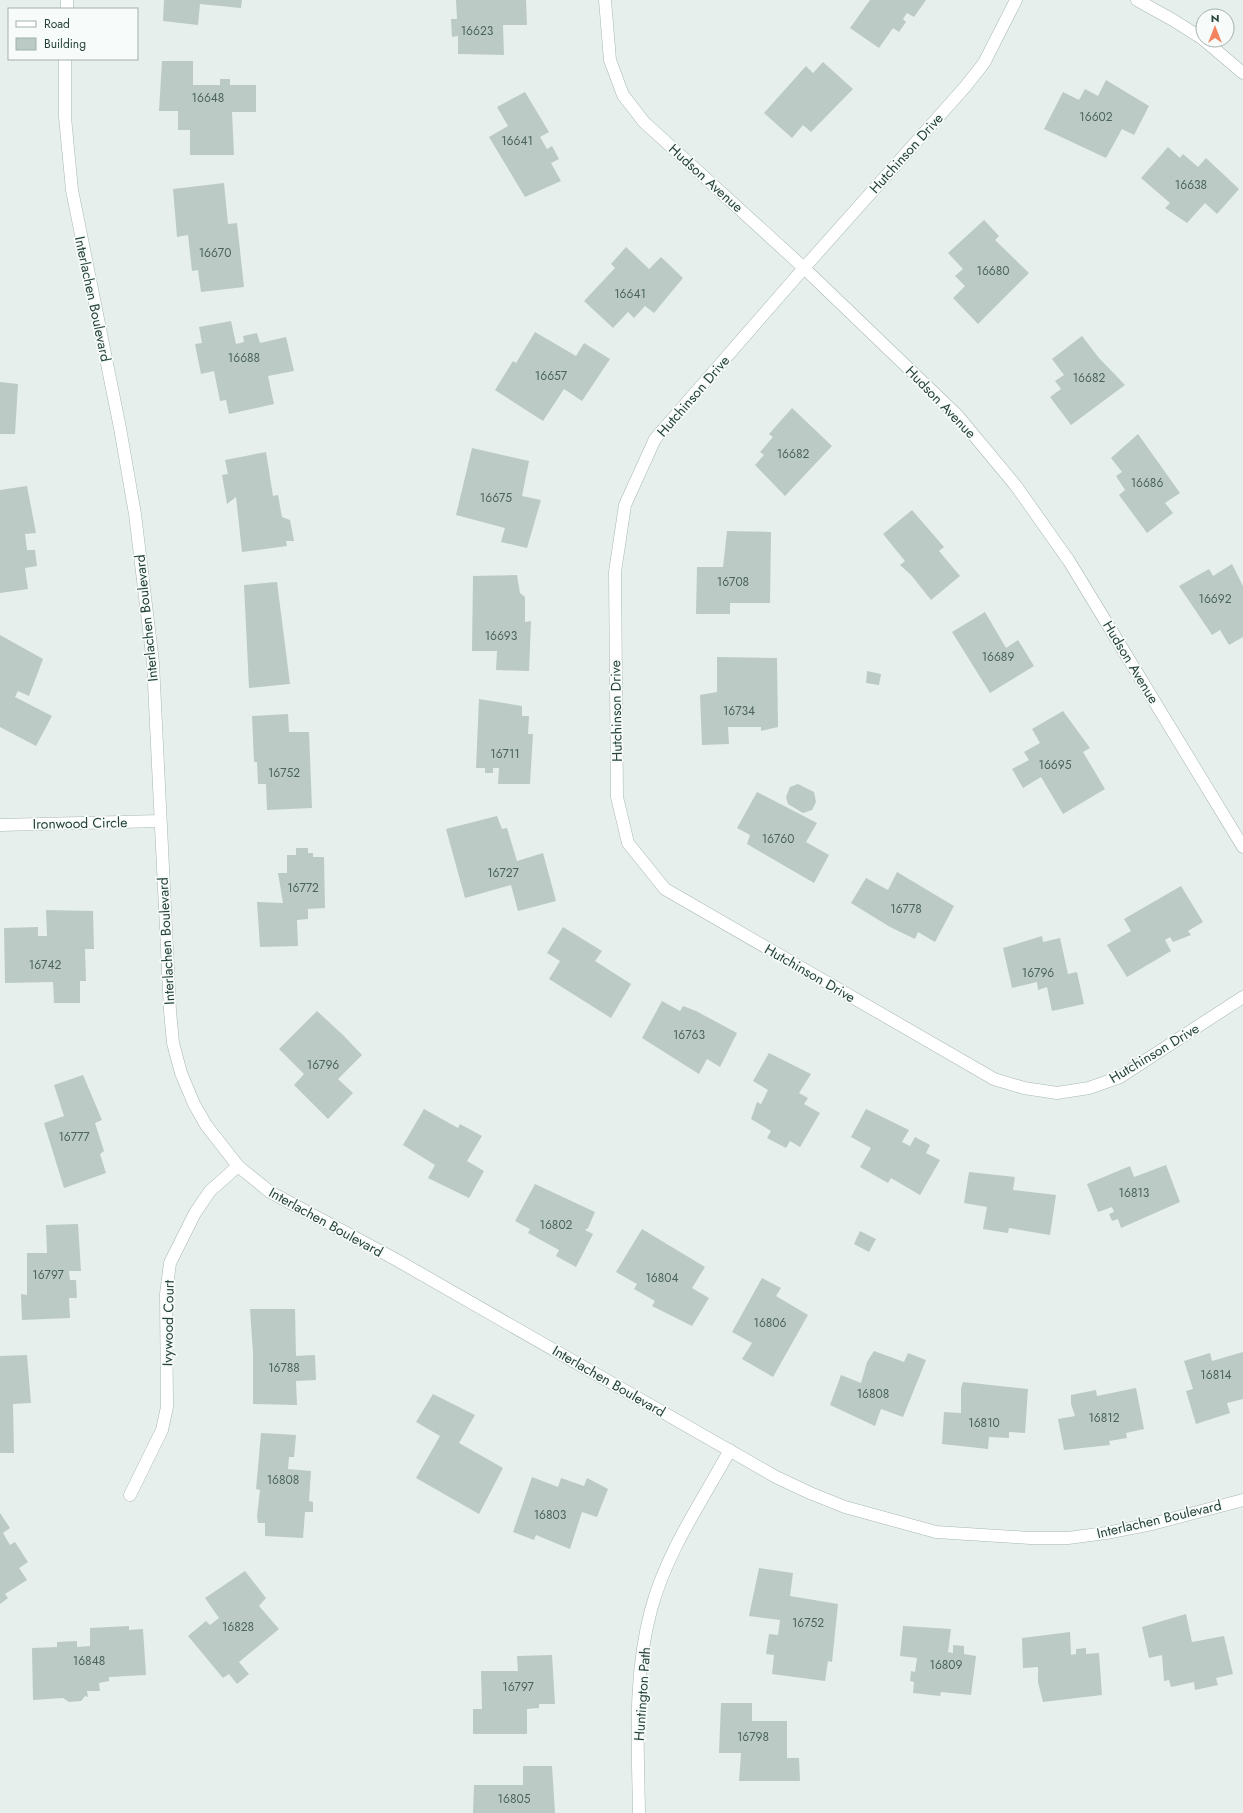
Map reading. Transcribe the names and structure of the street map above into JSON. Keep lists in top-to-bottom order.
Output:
{
  "streets": {
    "street": [
      "Hutchinson Drive",
      "Hudson Avenue",
      "Interlachen Boulevard",
      "Ironwood Circle",
      "Ivywood Court",
      "Huntington Path"
    ]
  },
  "crossings": [
    ["Hutchinson Drive", "Hudson Avenue"],
    ["Interlachen Boulevard", "Ironwood Circle"],
    ["Interlachen Boulevard", "Ivywood Court"],
    ["Interlachen Boulevard", "Huntington Path"]
  ],
  "house_numbers": [
    "16623",
    "16648",
    "16602",
    "16641",
    "16638",
    "16670",
    "16680",
    "16641",
    "16688",
    "16657",
    "16682",
    "16682",
    "16686",
    "16675",
    "16708",
    "16692",
    "16693",
    "16689",
    "16734",
    "16711",
    "16695",
    "16752",
    "16760",
    "16727",
    "16772",
    "16778",
    "16742",
    "16796",
    "16763",
    "16796",
    "16777",
    "16813",
    "16802",
    "16797",
    "16804",
    "16806",
    "16788",
    "16814",
    "16808",
    "16812",
    "16810",
    "16808",
    "16803",
    "16752",
    "16828",
    "16848",
    "16809",
    "16797",
    "16798",
    "16805"
  ],
  "legend": ["Road", "Building"],
  "north": "top"
}
